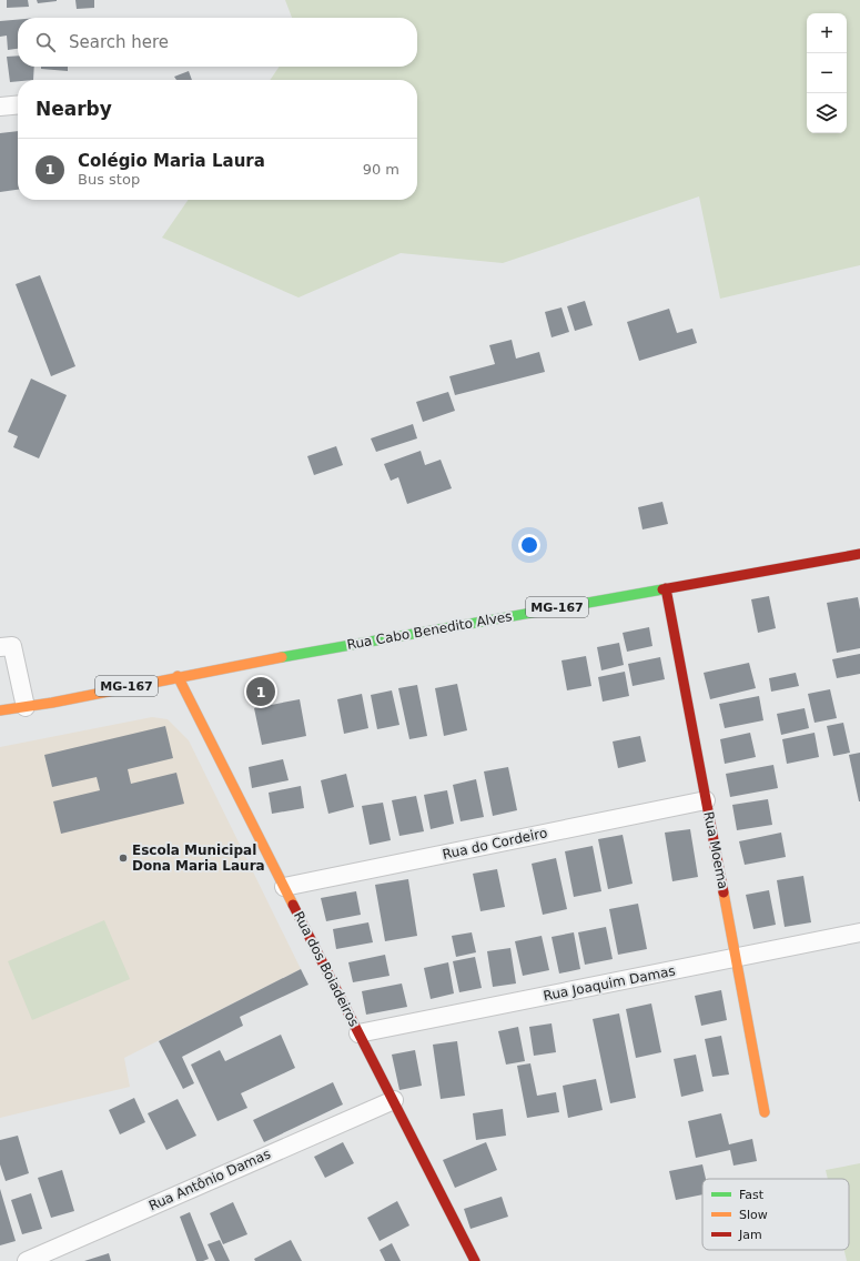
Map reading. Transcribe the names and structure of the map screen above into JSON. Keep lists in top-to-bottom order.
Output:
{
  "streets": {
    "street": [
      "MG-167",
      "Rua Cabo Benedito Alves",
      "Rua do Cordeiro",
      "Rua Moema",
      "Rua dos Boiadeiros",
      "Rua Joaquim Damas",
      "Rua Antônio Damas"
    ]
  },
  "crossings": [
    ["Rua Cabo Benedito Alves", "Rua Moema"],
    ["Rua Cabo Benedito Alves", "Rua dos Boiadeiros"],
    ["Rua do Cordeiro", "Rua Moema"],
    ["Rua do Cordeiro", "Rua dos Boiadeiros"],
    ["Rua Moema", "Rua Joaquim Damas"],
    ["Rua dos Boiadeiros", "Rua Joaquim Damas"],
    ["Rua dos Boiadeiros", "Rua Antônio Damas"]
  ],
  "places": ["Escola Municipal Dona Maria Laura"],
  "legend": ["Fast", "Slow", "Jam"],
  "page": {
    "map_buttons": ["+", "−"],
    "search": "Search here",
    "heading": "Nearby",
    "list": [
      {
        "mark": "1",
        "name": "Colégio Maria Laura",
        "note": "Bus stop",
        "value": "90 m"
      }
    ],
    "pins": "1"
  }
}
